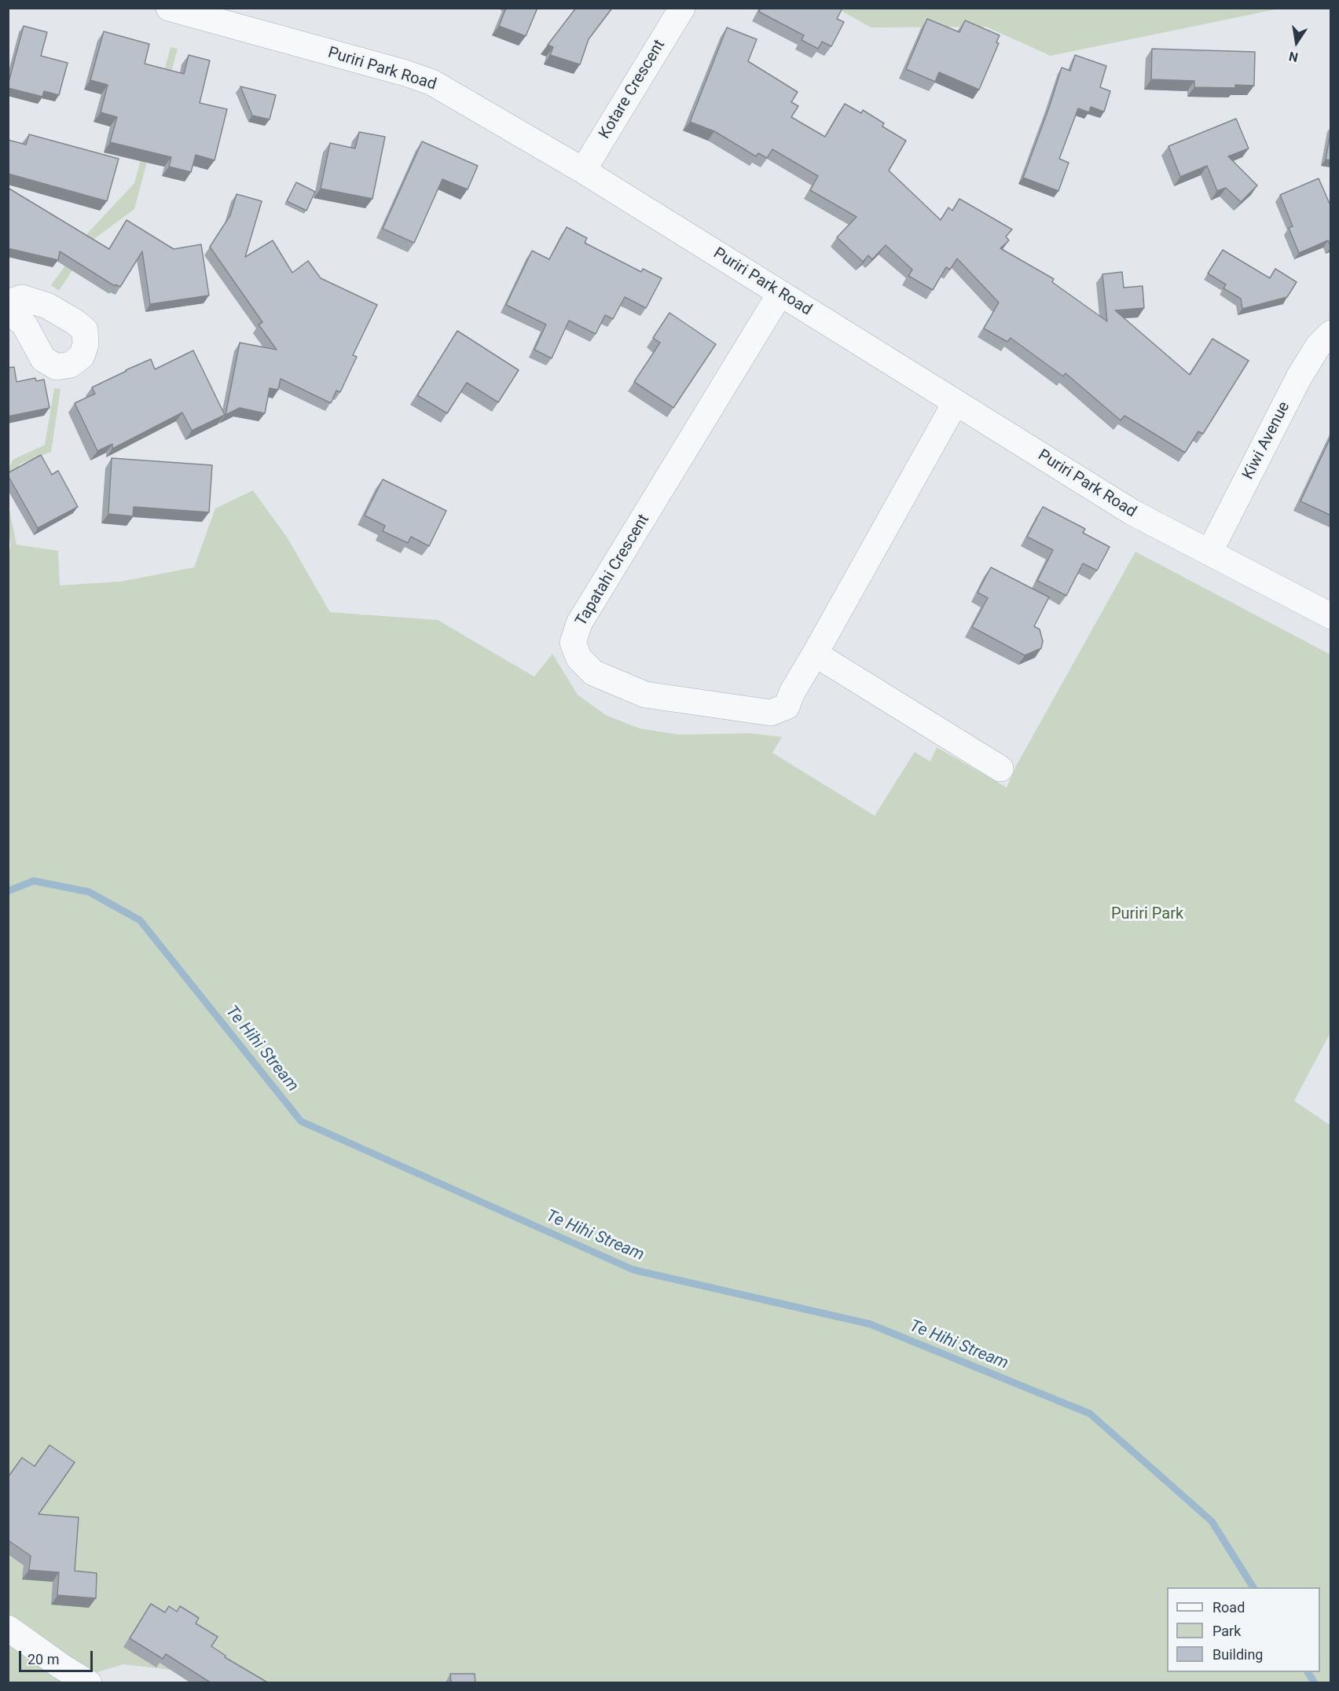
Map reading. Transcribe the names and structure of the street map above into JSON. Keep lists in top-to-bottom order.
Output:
{
  "streets": {
    "street": [
      "Puriri Park Road",
      "Kotare Crescent",
      "Kiwi Avenue",
      "Tapatahi Crescent"
    ]
  },
  "crossings": [
    ["Puriri Park Road", "Kotare Crescent"],
    ["Puriri Park Road", "Kiwi Avenue"],
    ["Puriri Park Road", "Tapatahi Crescent"]
  ],
  "water": ["Te Hihi Stream"],
  "parks": ["Puriri Park"],
  "legend": ["Road", "Park", "Building"],
  "scale_bar": "20 m",
  "north": "bottom"
}
